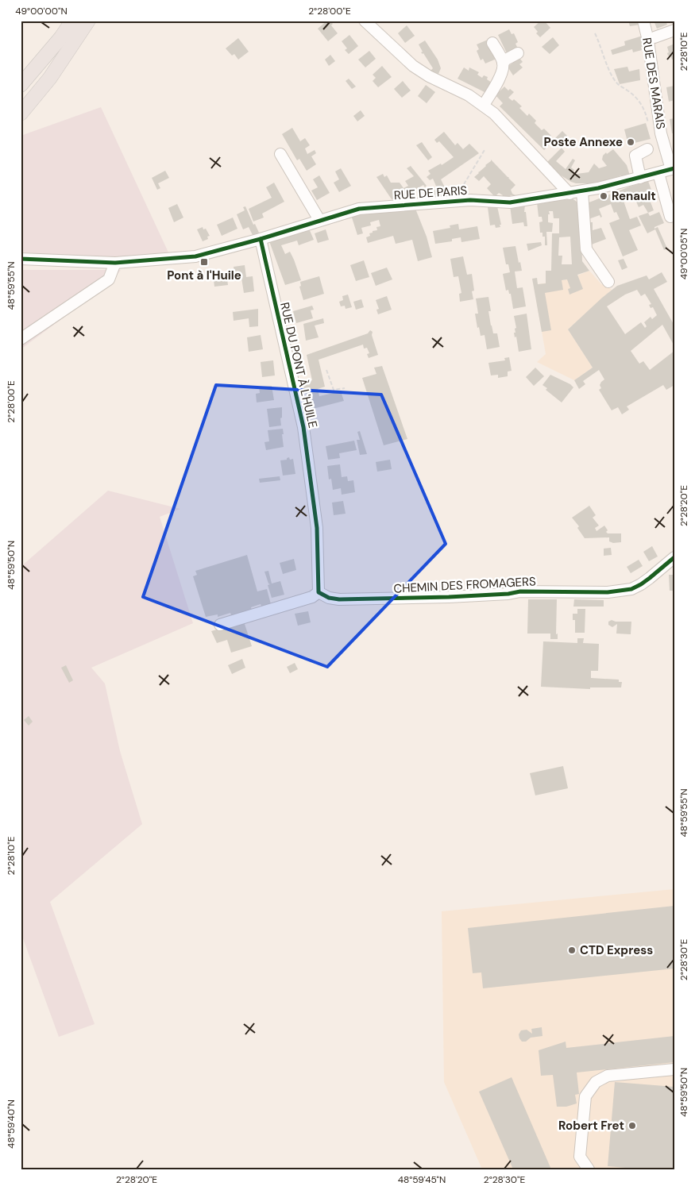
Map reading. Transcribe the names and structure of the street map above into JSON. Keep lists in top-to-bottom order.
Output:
{
  "streets": {
    "street": [
      "RUE DES MARAIS",
      "RUE DE PARIS",
      "RUE DU PONT À L'HUILE",
      "CHEMIN DES FROMAGERS"
    ]
  },
  "crossings": [
    ["RUE DES MARAIS", "RUE DE PARIS"],
    ["RUE DE PARIS", "RUE DU PONT À L'HUILE"],
    ["RUE DU PONT À L'HUILE", "CHEMIN DES FROMAGERS"]
  ],
  "places": {
    "other": [
      "Poste Annexe",
      "Renault",
      "CTD Express",
      "Robert Fret"
    ],
    "transit": ["Pont à l'Huile"]
  },
  "coordinates": [
    "49°00'00\"N",
    "2°28'00\"E",
    "2°28'10\"E",
    "49°00'05\"N",
    "48°59'55\"N",
    "2°28'20\"E",
    "48°59'50\"N",
    "2°28'30\"E",
    "48°59'40\"N",
    "48°59'45\"N"
  ]
}
